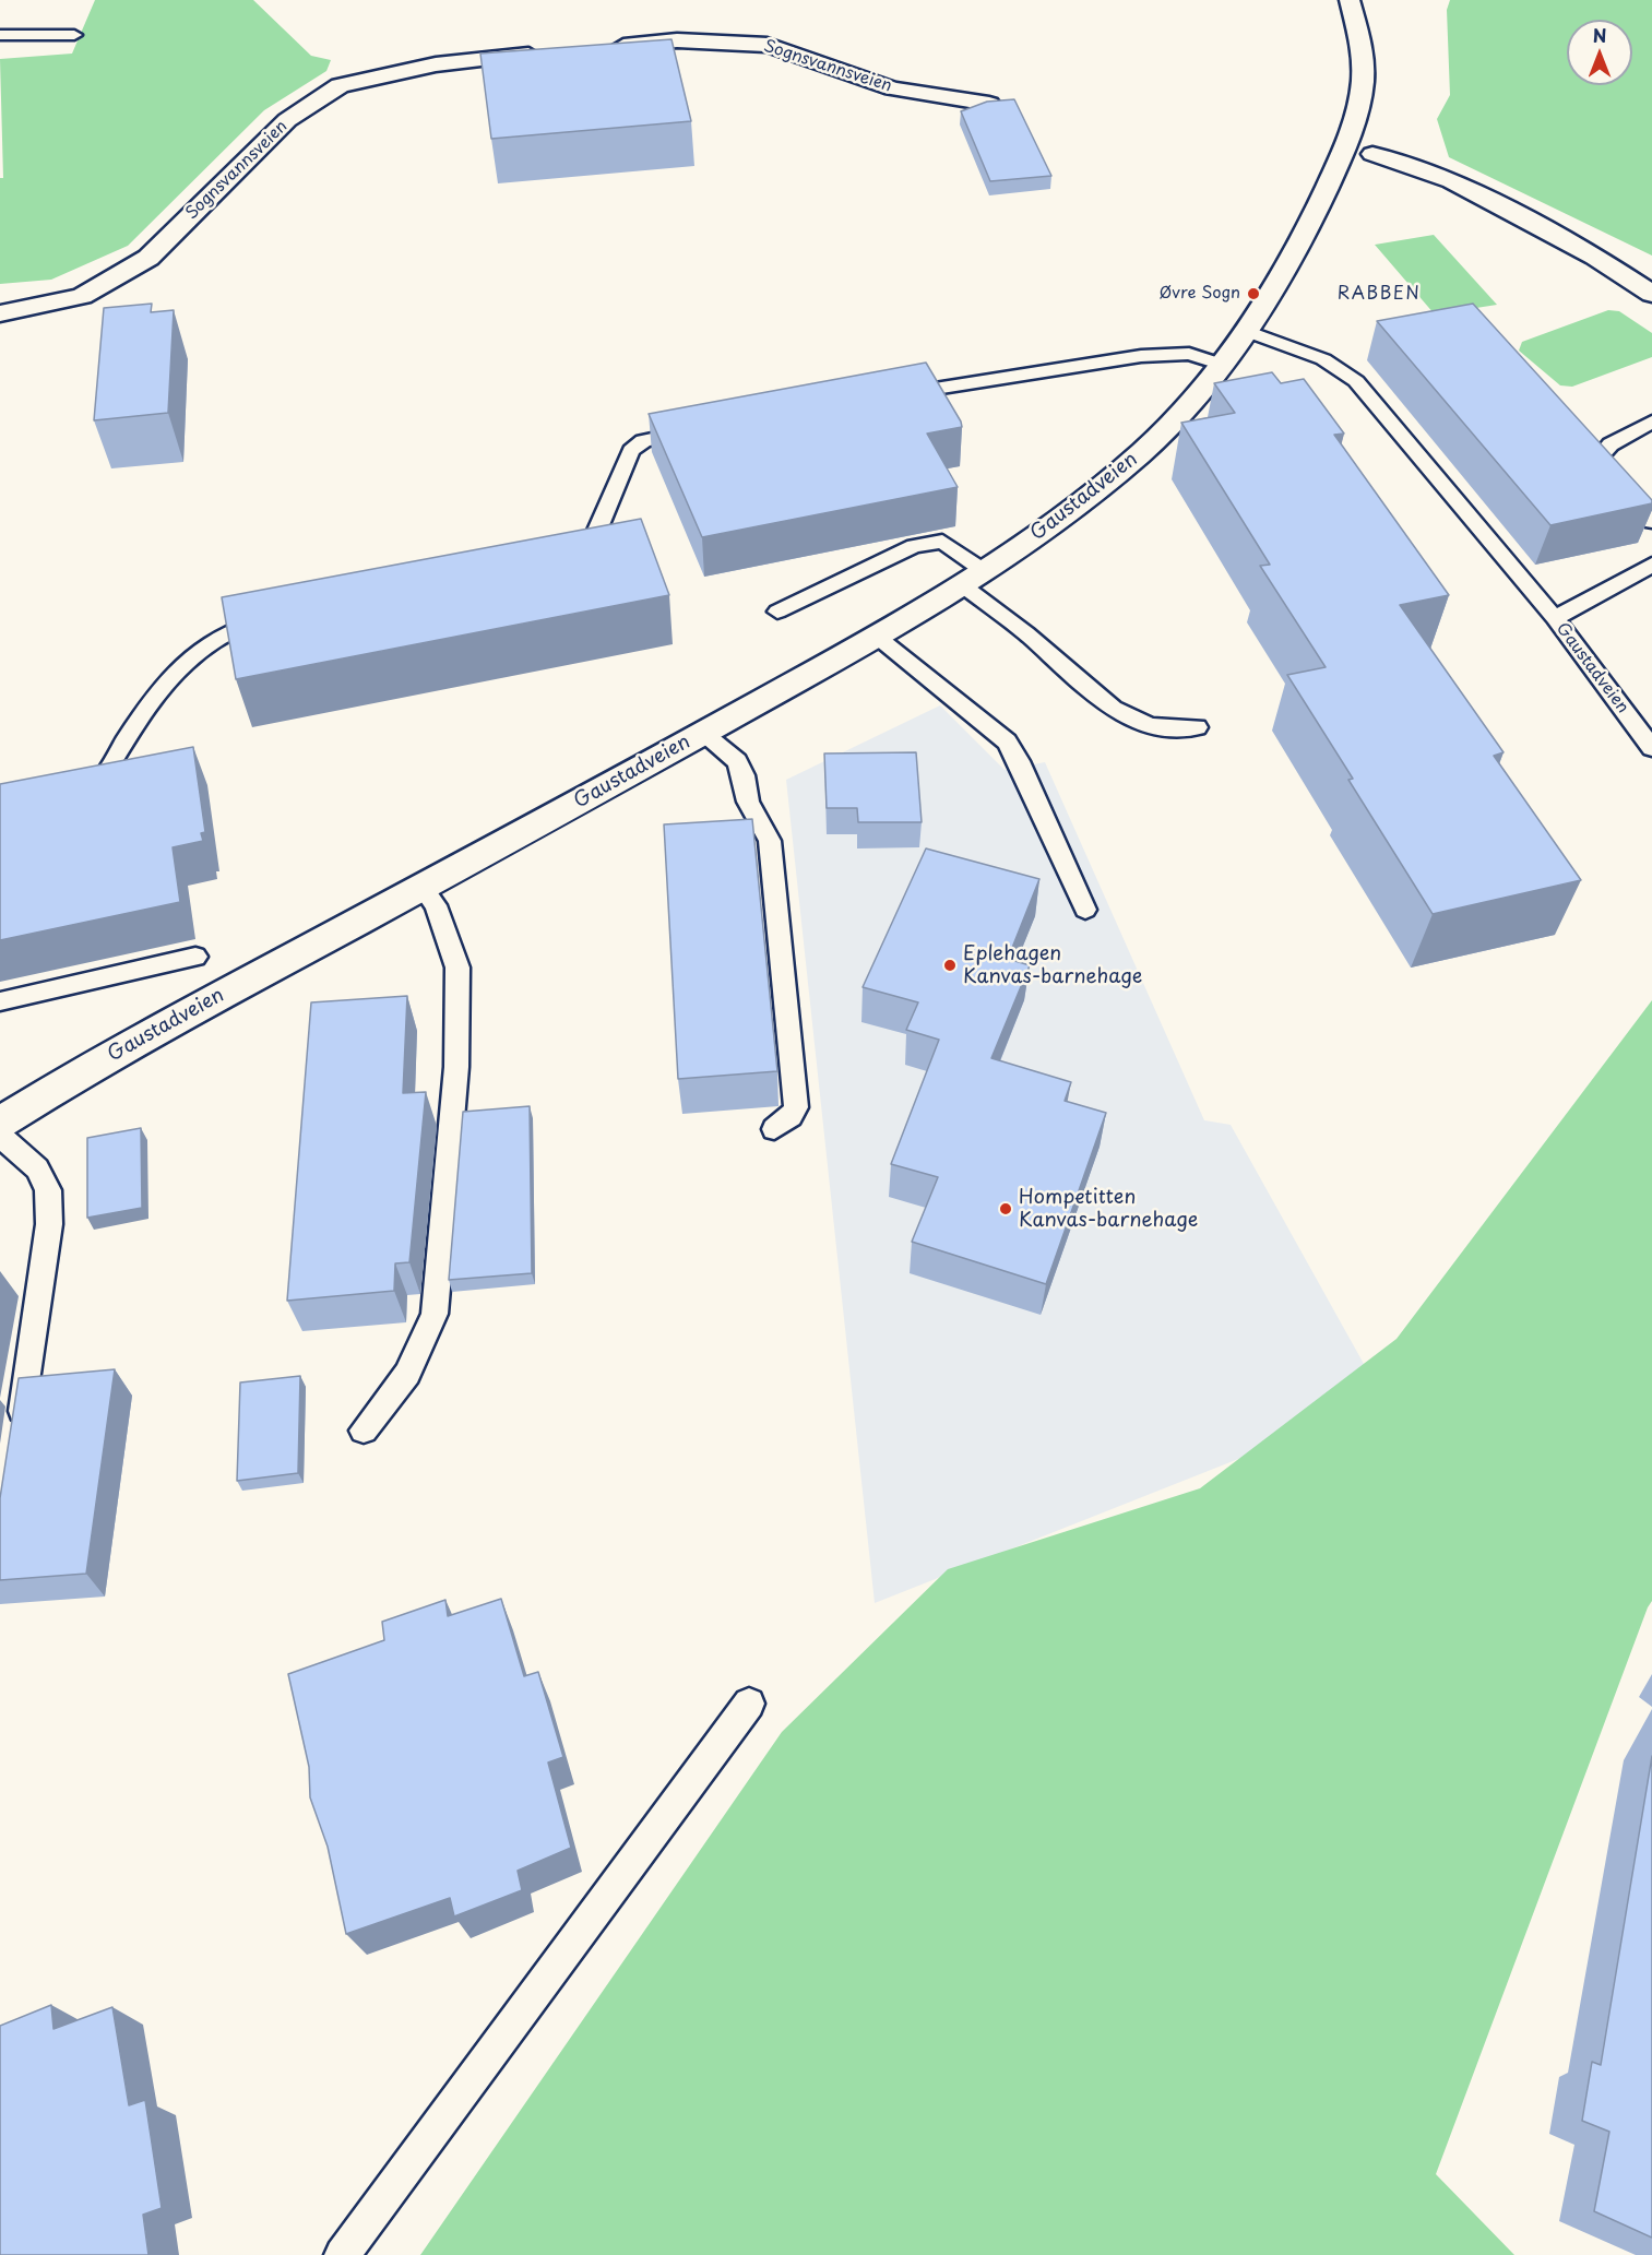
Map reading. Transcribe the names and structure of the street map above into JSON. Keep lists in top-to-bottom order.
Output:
{
  "streets": {
    "street": ["Sognsvannsveien", "Gaustadveien"]
  },
  "districts": ["RABBEN"],
  "places": ["Øvre Sogn", "Eplehagen Kanvas-barnehage", "Hompetitten Kanvas-barnehage"],
  "north": "top"
}
